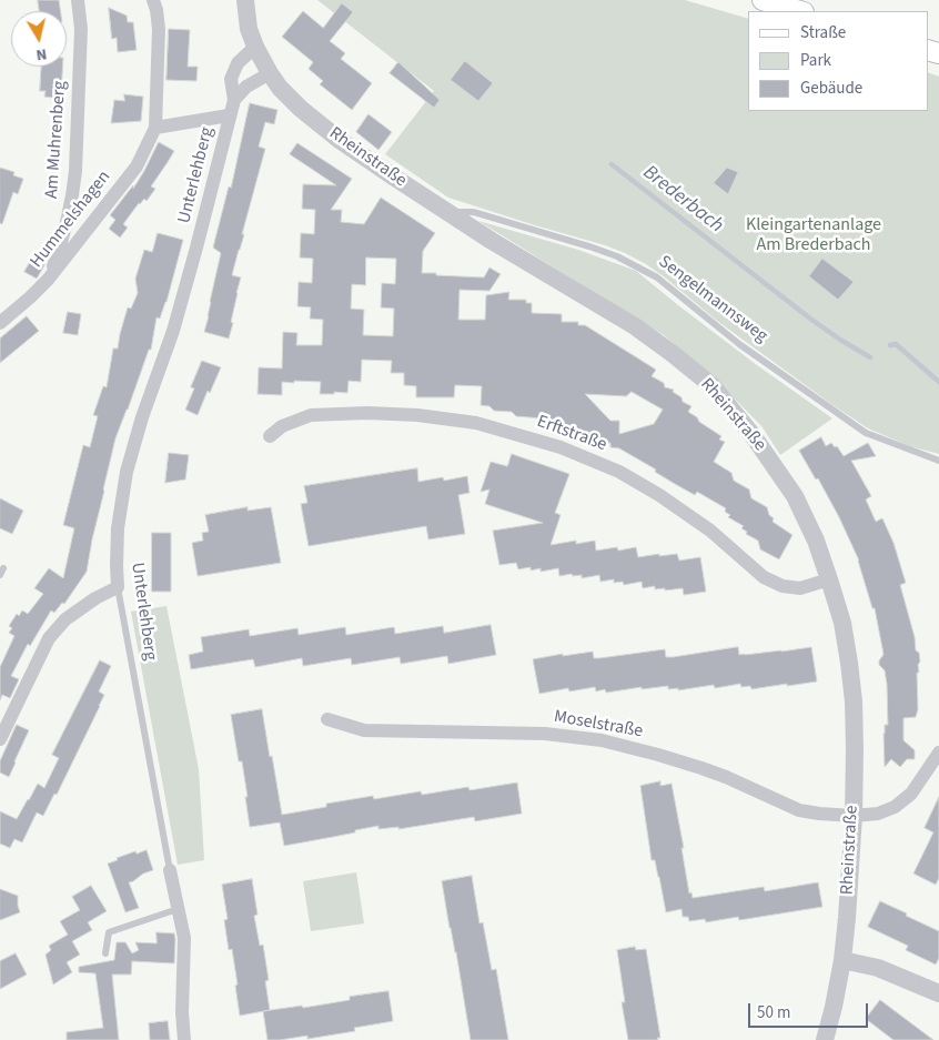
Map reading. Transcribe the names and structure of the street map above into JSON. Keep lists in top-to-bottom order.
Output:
{
  "streets": {
    "street": [
      "Am Muhrenberg",
      "Rheinstraße",
      "Unterlehberg",
      "Hummelshagen",
      "Erftstraße",
      "Moselstraße"
    ],
    "lane": ["Sengelmannsweg"]
  },
  "crossings": [
    ["Am Muhrenberg", "Hummelshagen"],
    ["Rheinstraße", "Unterlehberg"],
    ["Rheinstraße", "Sengelmannsweg"],
    ["Rheinstraße", "Erftstraße"],
    ["Rheinstraße", "Moselstraße"]
  ],
  "water": ["Brederbach"],
  "parks": ["Kleingartenanlage Am Brederbach"],
  "legend": ["Straße", "Park", "Gebäude"],
  "scale_bar": "50 m",
  "north": "bottom"
}
